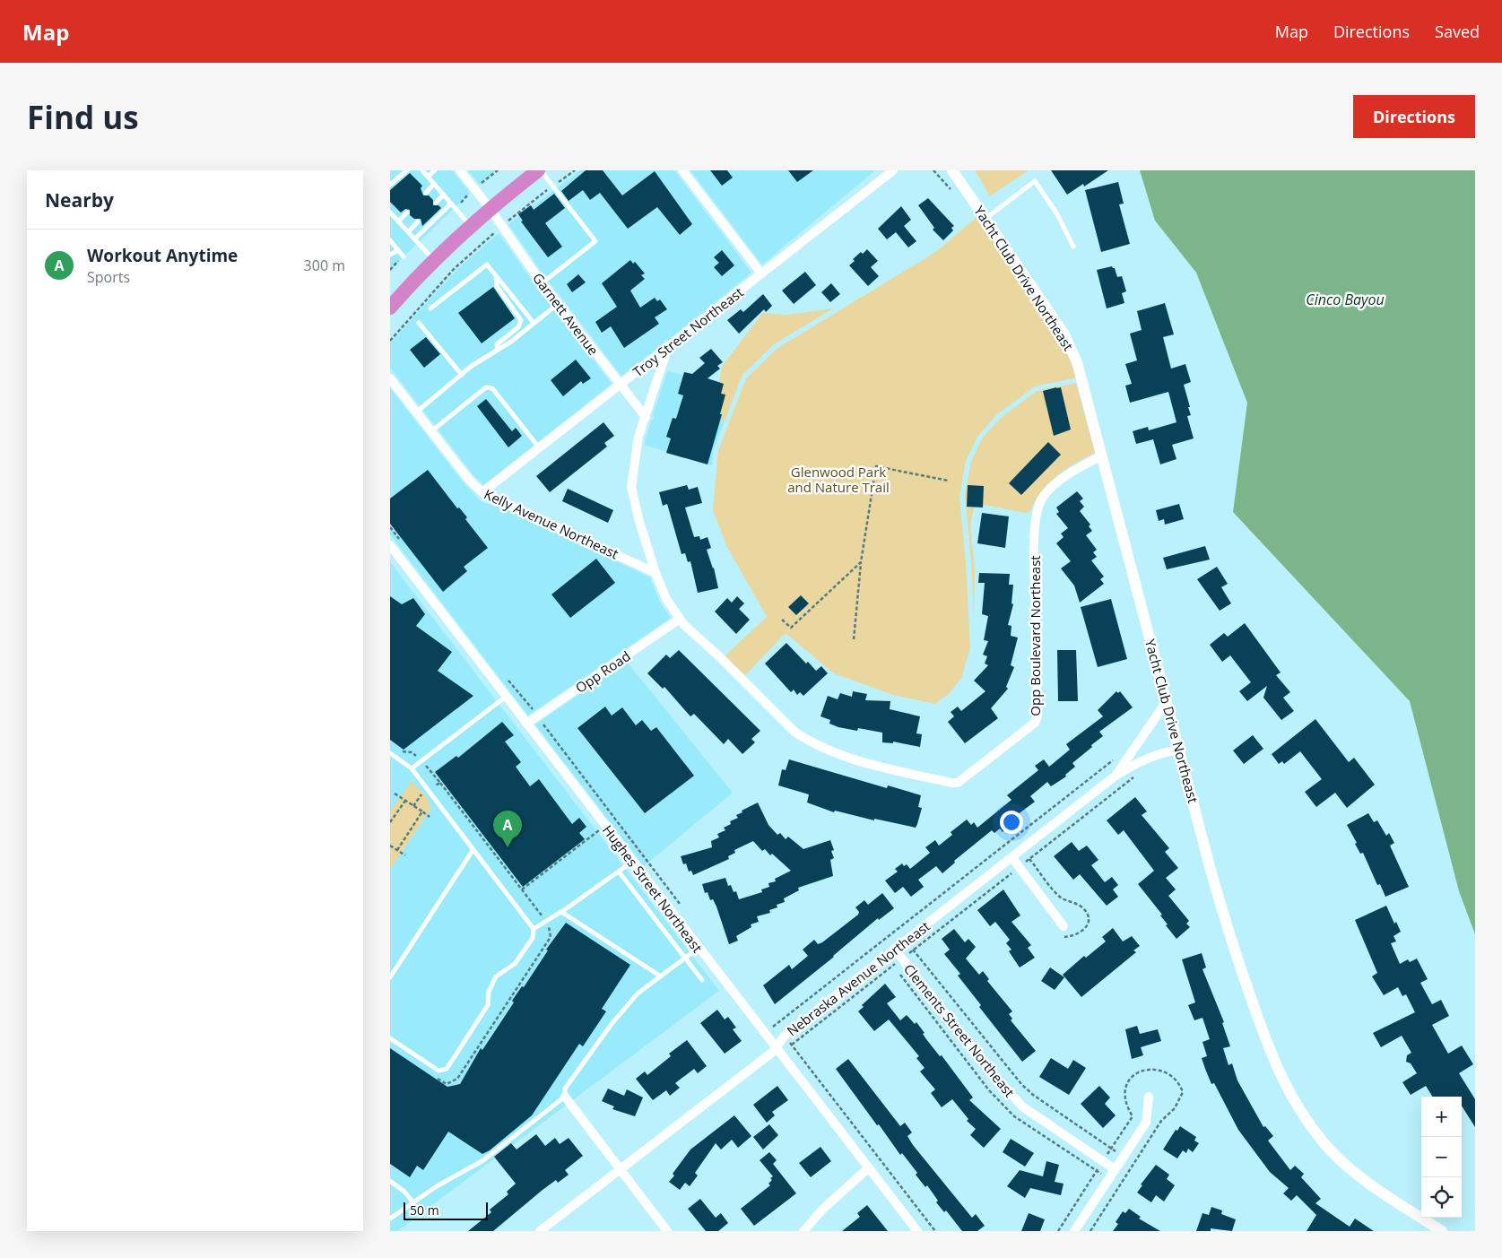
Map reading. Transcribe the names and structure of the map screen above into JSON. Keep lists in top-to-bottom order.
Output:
{
  "streets": {
    "street": [
      "Yacht Club Drive Northeast",
      "Garnett Avenue",
      "Troy Street Northeast",
      "Kelly Avenue Northeast",
      "Opp Boulevard Northeast",
      "Opp Road",
      "Hughes Street Northeast",
      "Nebraska Avenue Northeast",
      "Clements Street Northeast"
    ]
  },
  "crossings": [
    ["Yacht Club Drive Northeast", "Opp Boulevard Northeast"],
    ["Yacht Club Drive Northeast", "Nebraska Avenue Northeast"],
    ["Garnett Avenue", "Troy Street Northeast"],
    ["Garnett Avenue", "Opp Boulevard Northeast"],
    ["Troy Street Northeast", "Kelly Avenue Northeast"],
    ["Troy Street Northeast", "Opp Boulevard Northeast"],
    ["Kelly Avenue Northeast", "Opp Boulevard Northeast"],
    ["Opp Boulevard Northeast", "Opp Road"],
    ["Opp Road", "Hughes Street Northeast"],
    ["Hughes Street Northeast", "Nebraska Avenue Northeast"],
    ["Nebraska Avenue Northeast", "Clements Street Northeast"]
  ],
  "water": ["Cinco Bayou"],
  "parks": ["Glenwood Park and Nature Trail"],
  "scale_bar": "50 m",
  "page": {
    "header": "Map",
    "nav": ["Map", "Directions", "Saved"],
    "buttons": "Directions",
    "title": "Find us",
    "heading": "Nearby",
    "list": [
      {
        "mark": "A",
        "name": "Workout Anytime",
        "note": "Sports",
        "value": "300 m"
      }
    ],
    "pins": "A",
    "map_buttons": ["+", "−"],
    "scale": "50 m"
  }
}
